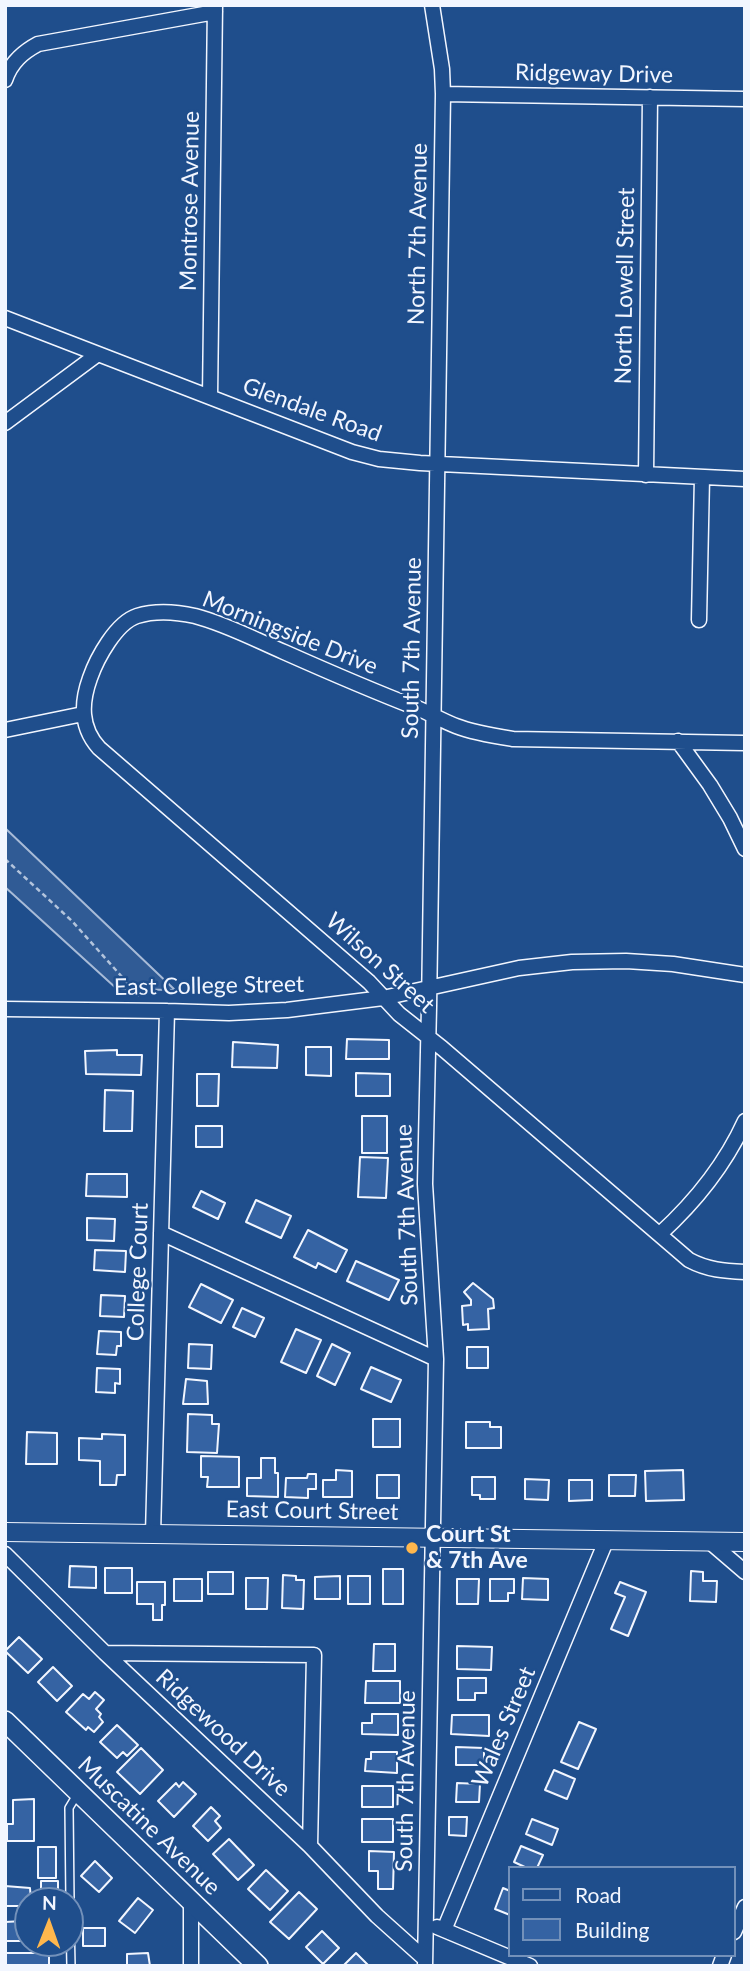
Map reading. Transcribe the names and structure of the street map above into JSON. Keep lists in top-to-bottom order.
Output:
{
  "streets": {
    "main road": ["Muscatine Avenue"],
    "street": [
      "Ridgeway Drive",
      "Montrose Avenue",
      "North 7th Avenue",
      "North Lowell Street",
      "Glendale Road",
      "Morningside Drive",
      "South 7th Avenue",
      "Wilson Street",
      "East College Street",
      "College Court",
      "East Court Street",
      "Wales Street",
      "Ridgewood Drive"
    ]
  },
  "crossings": [
    ["Ridgeway Drive", "North 7th Avenue"],
    ["Ridgeway Drive", "North Lowell Street"],
    ["Montrose Avenue", "Glendale Road"],
    ["North 7th Avenue", "Glendale Road"],
    ["North 7th Avenue", "South 7th Avenue"],
    ["North Lowell Street", "Glendale Road"],
    ["Glendale Road", "South 7th Avenue"],
    ["Morningside Drive", "South 7th Avenue"],
    ["Morningside Drive", "Wilson Street"],
    ["South 7th Avenue", "Wilson Street"],
    ["South 7th Avenue", "East College Street"],
    ["South 7th Avenue", "East Court Street"],
    ["South 7th Avenue", "Ridgewood Drive"],
    ["Wilson Street", "East College Street"],
    ["East College Street", "College Court"],
    ["College Court", "East Court Street"],
    ["East Court Street", "Wales Street"]
  ],
  "places": ["Court St & 7th Ave"],
  "legend": ["Road", "Building"],
  "north": "top"
}
